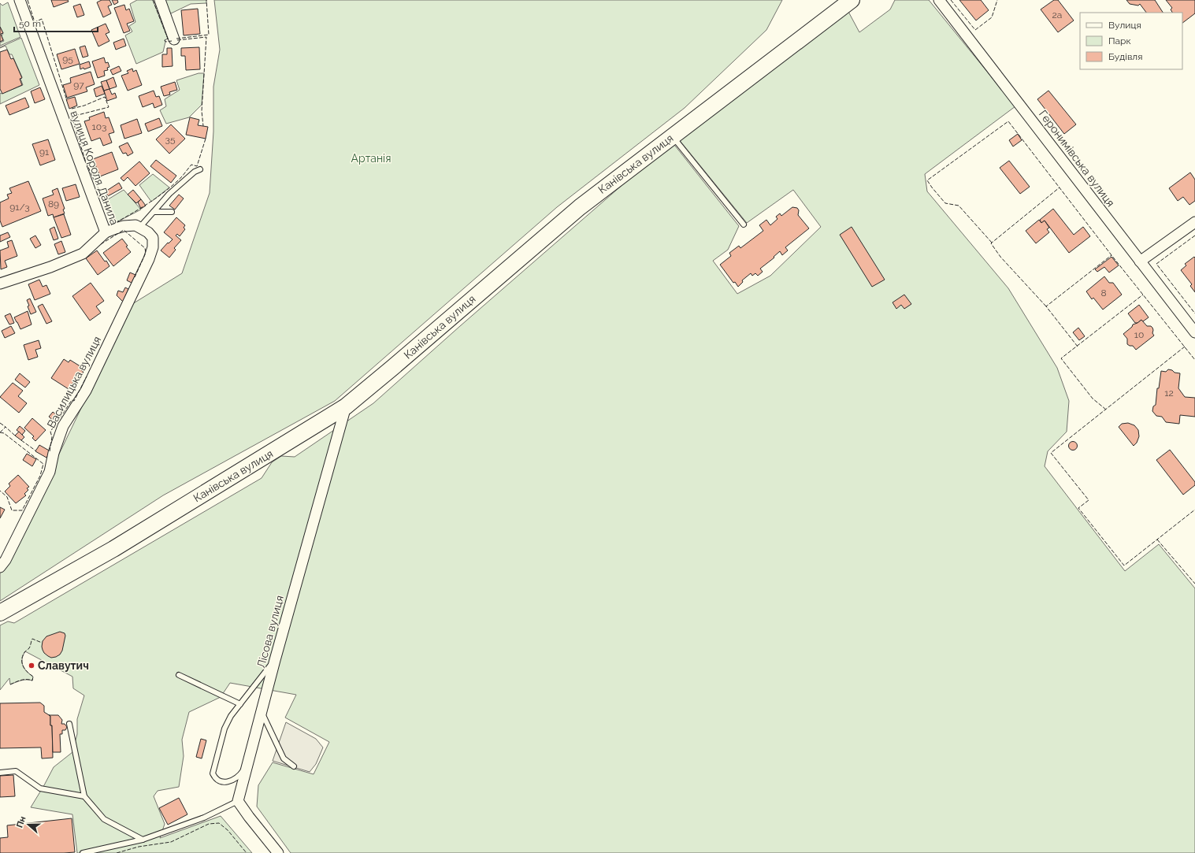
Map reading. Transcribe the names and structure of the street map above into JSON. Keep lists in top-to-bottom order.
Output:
{
  "streets": {
    "main road": ["Канівська вулиця"],
    "street": [
      "Геронимівська вулиця",
      "вулиця Короля Данила",
      "Василицька вулиця",
      "Лісова вулиця"
    ]
  },
  "crossings": [
    ["Канівська вулиця", "Лісова вулиця"],
    ["вулиця Короля Данила", "Василицька вулиця"]
  ],
  "parks": ["Артанія"],
  "places": ["Славутич"],
  "house_numbers": [
    "2а",
    "95",
    "97",
    "103",
    "35",
    "91",
    "89",
    "91/3",
    "8",
    "10",
    "12"
  ],
  "legend": ["Вулиця", "Парк", "Будівля"],
  "scale_bar": "50 m",
  "north": "left"
}
